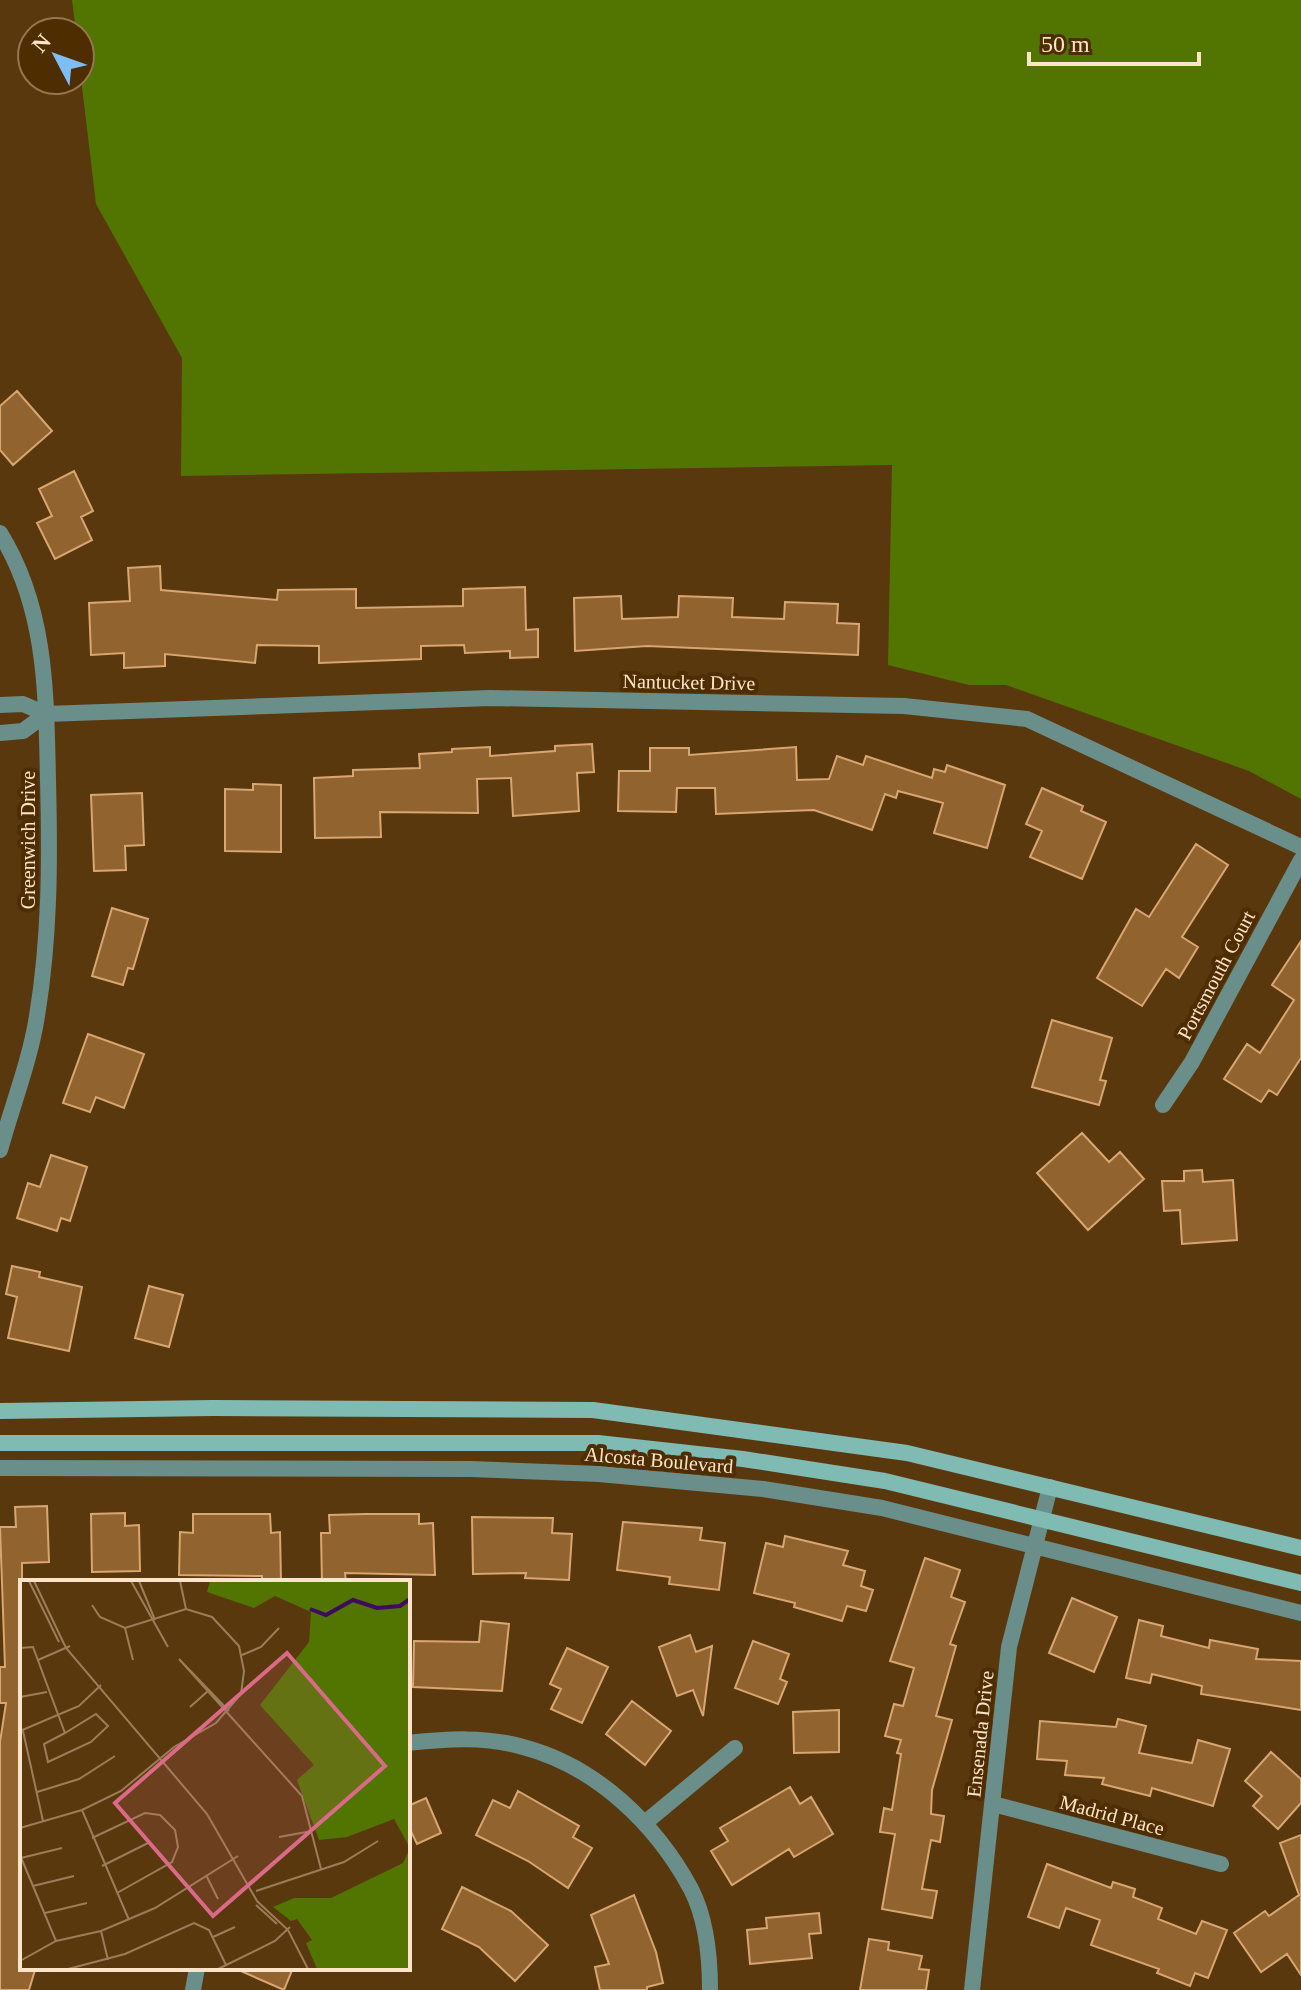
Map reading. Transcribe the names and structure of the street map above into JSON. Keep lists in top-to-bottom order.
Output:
{
  "streets": {
    "main road": ["Alcosta Boulevard"],
    "street": [
      "Nantucket Drive",
      "Greenwich Drive",
      "Portsmouth Court",
      "Ensenada Drive",
      "Madrid Place"
    ]
  },
  "crossings": [
    ["Nantucket Drive", "Greenwich Drive"],
    ["Alcosta Boulevard", "Ensenada Drive"],
    ["Ensenada Drive", "Madrid Place"]
  ],
  "scale_bar": "50 m",
  "north": "top left"
}
